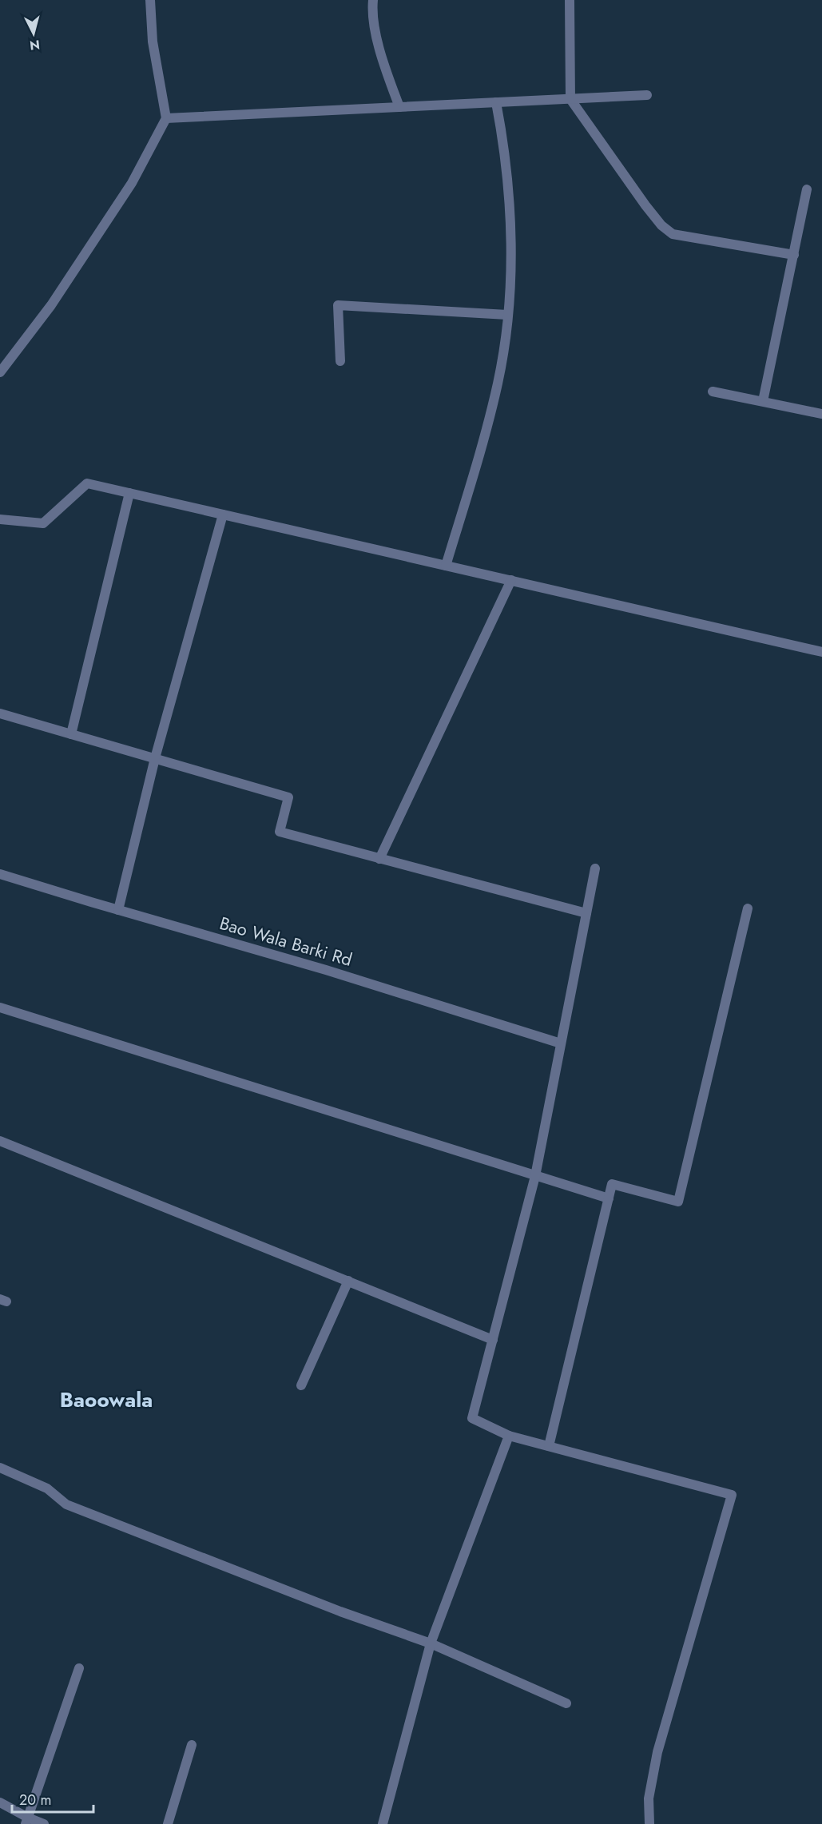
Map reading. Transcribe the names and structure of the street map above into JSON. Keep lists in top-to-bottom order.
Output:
{
  "streets": {
    "street": ["Bao Wala Barki Rd"]
  },
  "districts": ["Baoowala"],
  "scale_bar": "20 m",
  "north": "bottom"
}
